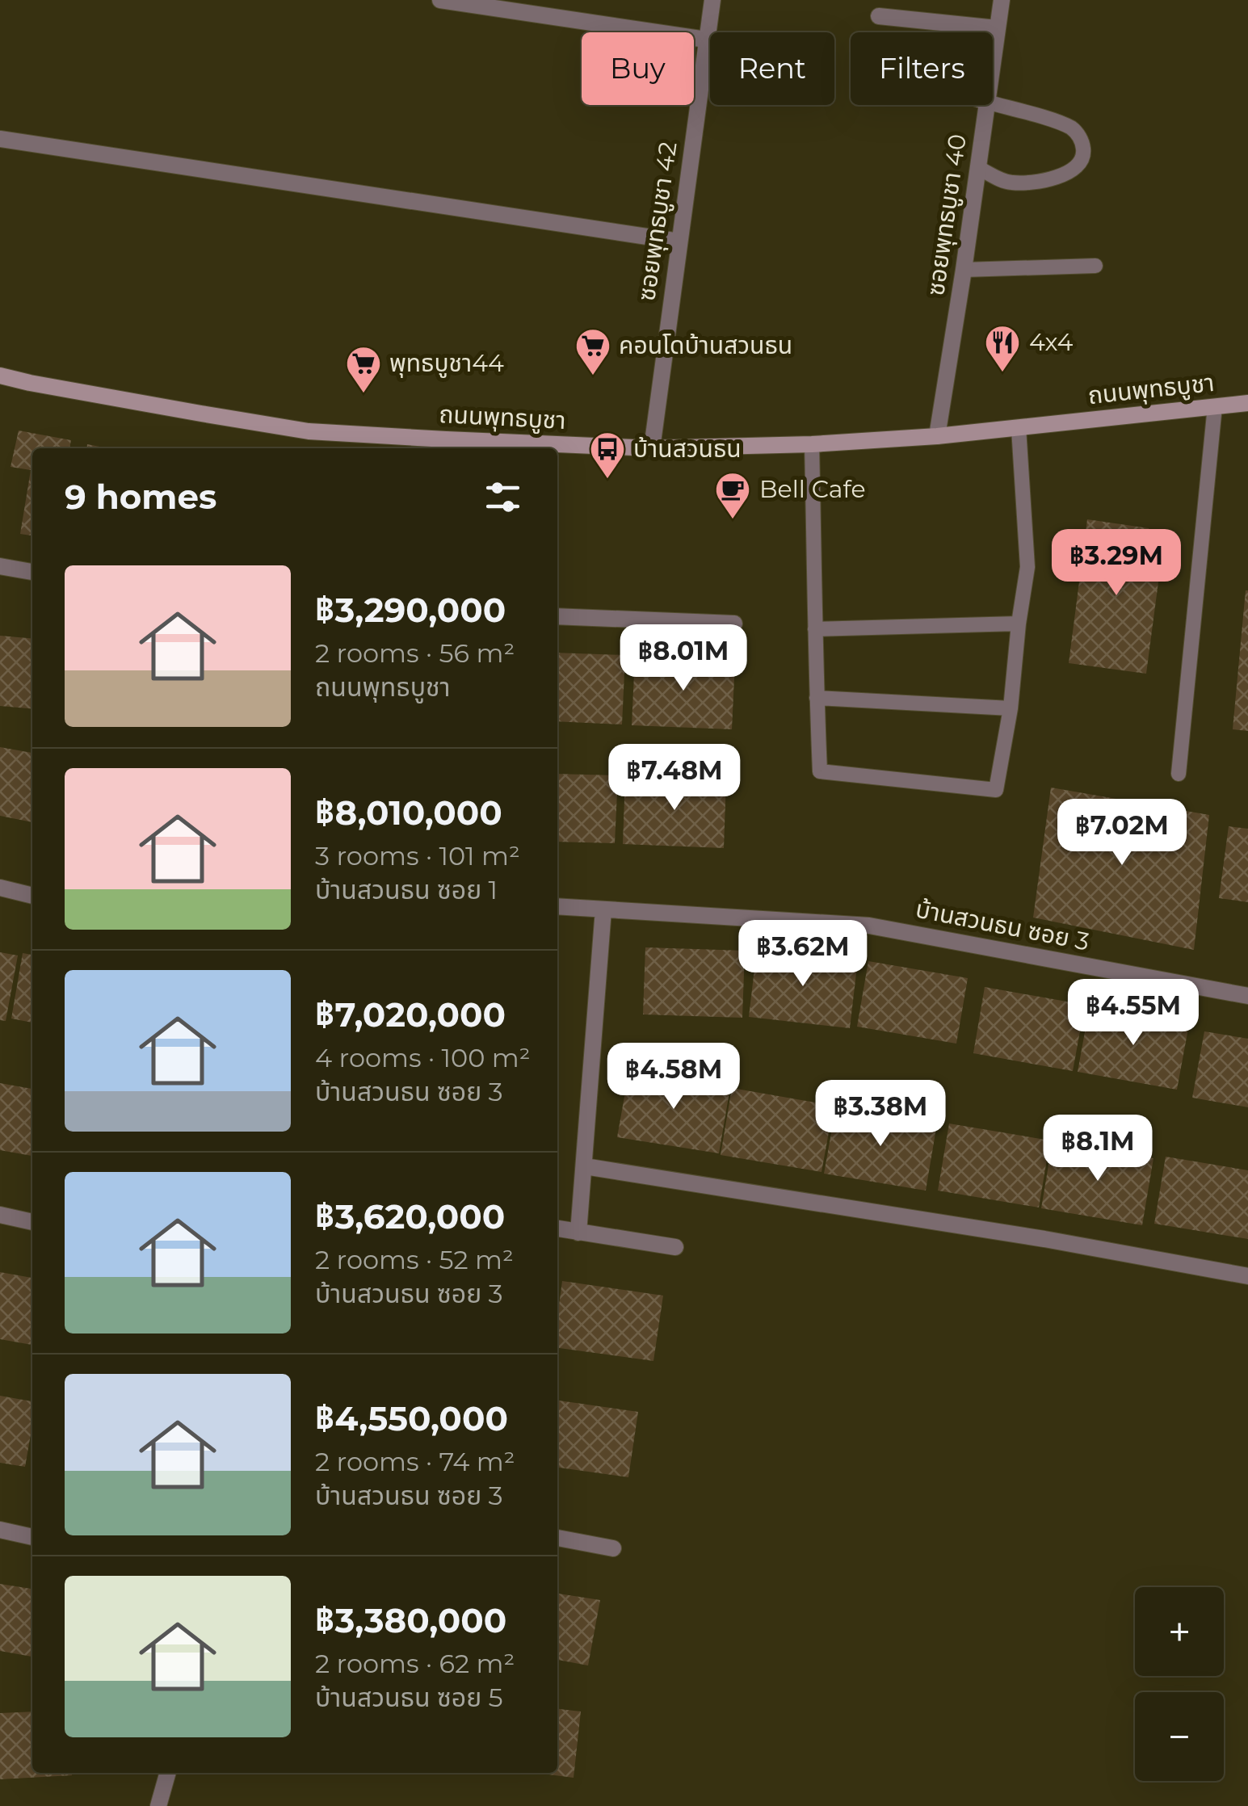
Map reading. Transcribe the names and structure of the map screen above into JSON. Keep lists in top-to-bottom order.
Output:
{
  "streets": {
    "main road": ["ถนนพุทธบูชา"],
    "street": ["ซอยพุทธบูชา 40", "ซอยพุทธบูชา 42", "บ้านสวนธน ซอย 3"]
  },
  "crossings": [
    ["ซอยพุทธบูชา 40", "ถนนพุทธบูชา"],
    ["ซอยพุทธบูชา 42", "ถนนพุทธบูชา"]
  ],
  "places": {
    "restaurant": ["4x4"],
    "supermarket": ["คอนโดบ้านสวนธน", "พุทธบูชา44"],
    "bus stop": ["บ้านสวนธน"],
    "cafe": ["Bell Cafe"]
  },
  "page": {
    "chip": ["Buy", "Rent", "Filters"],
    "heading": "9 homes",
    "price": [
      "฿3.29M",
      "฿8.01M",
      "฿7.48M",
      "฿7.02M",
      "฿3.62M",
      "฿4.55M",
      "฿4.58M",
      "฿3.38M",
      "฿8.1M"
    ],
    "list": [
      {
        "name": "฿3,290,000",
        "note": "2 rooms · 56 m² · ถนนพุทธบูชา"
      },
      {
        "name": "฿8,010,000",
        "note": "3 rooms · 101 m² · บ้านสวนธน ซอย 1"
      },
      {
        "name": "฿7,020,000",
        "note": "4 rooms · 100 m² · บ้านสวนธน ซอย 3"
      },
      {
        "name": "฿3,620,000",
        "note": "2 rooms · 52 m² · บ้านสวนธน ซอย 3"
      },
      {
        "name": "฿4,550,000",
        "note": "2 rooms · 74 m² · บ้านสวนธน ซอย 3"
      },
      {
        "name": "฿3,380,000",
        "note": "2 rooms · 62 m² · บ้านสวนธน ซอย 5"
      }
    ],
    "map_buttons": ["+", "−"]
  }
}
